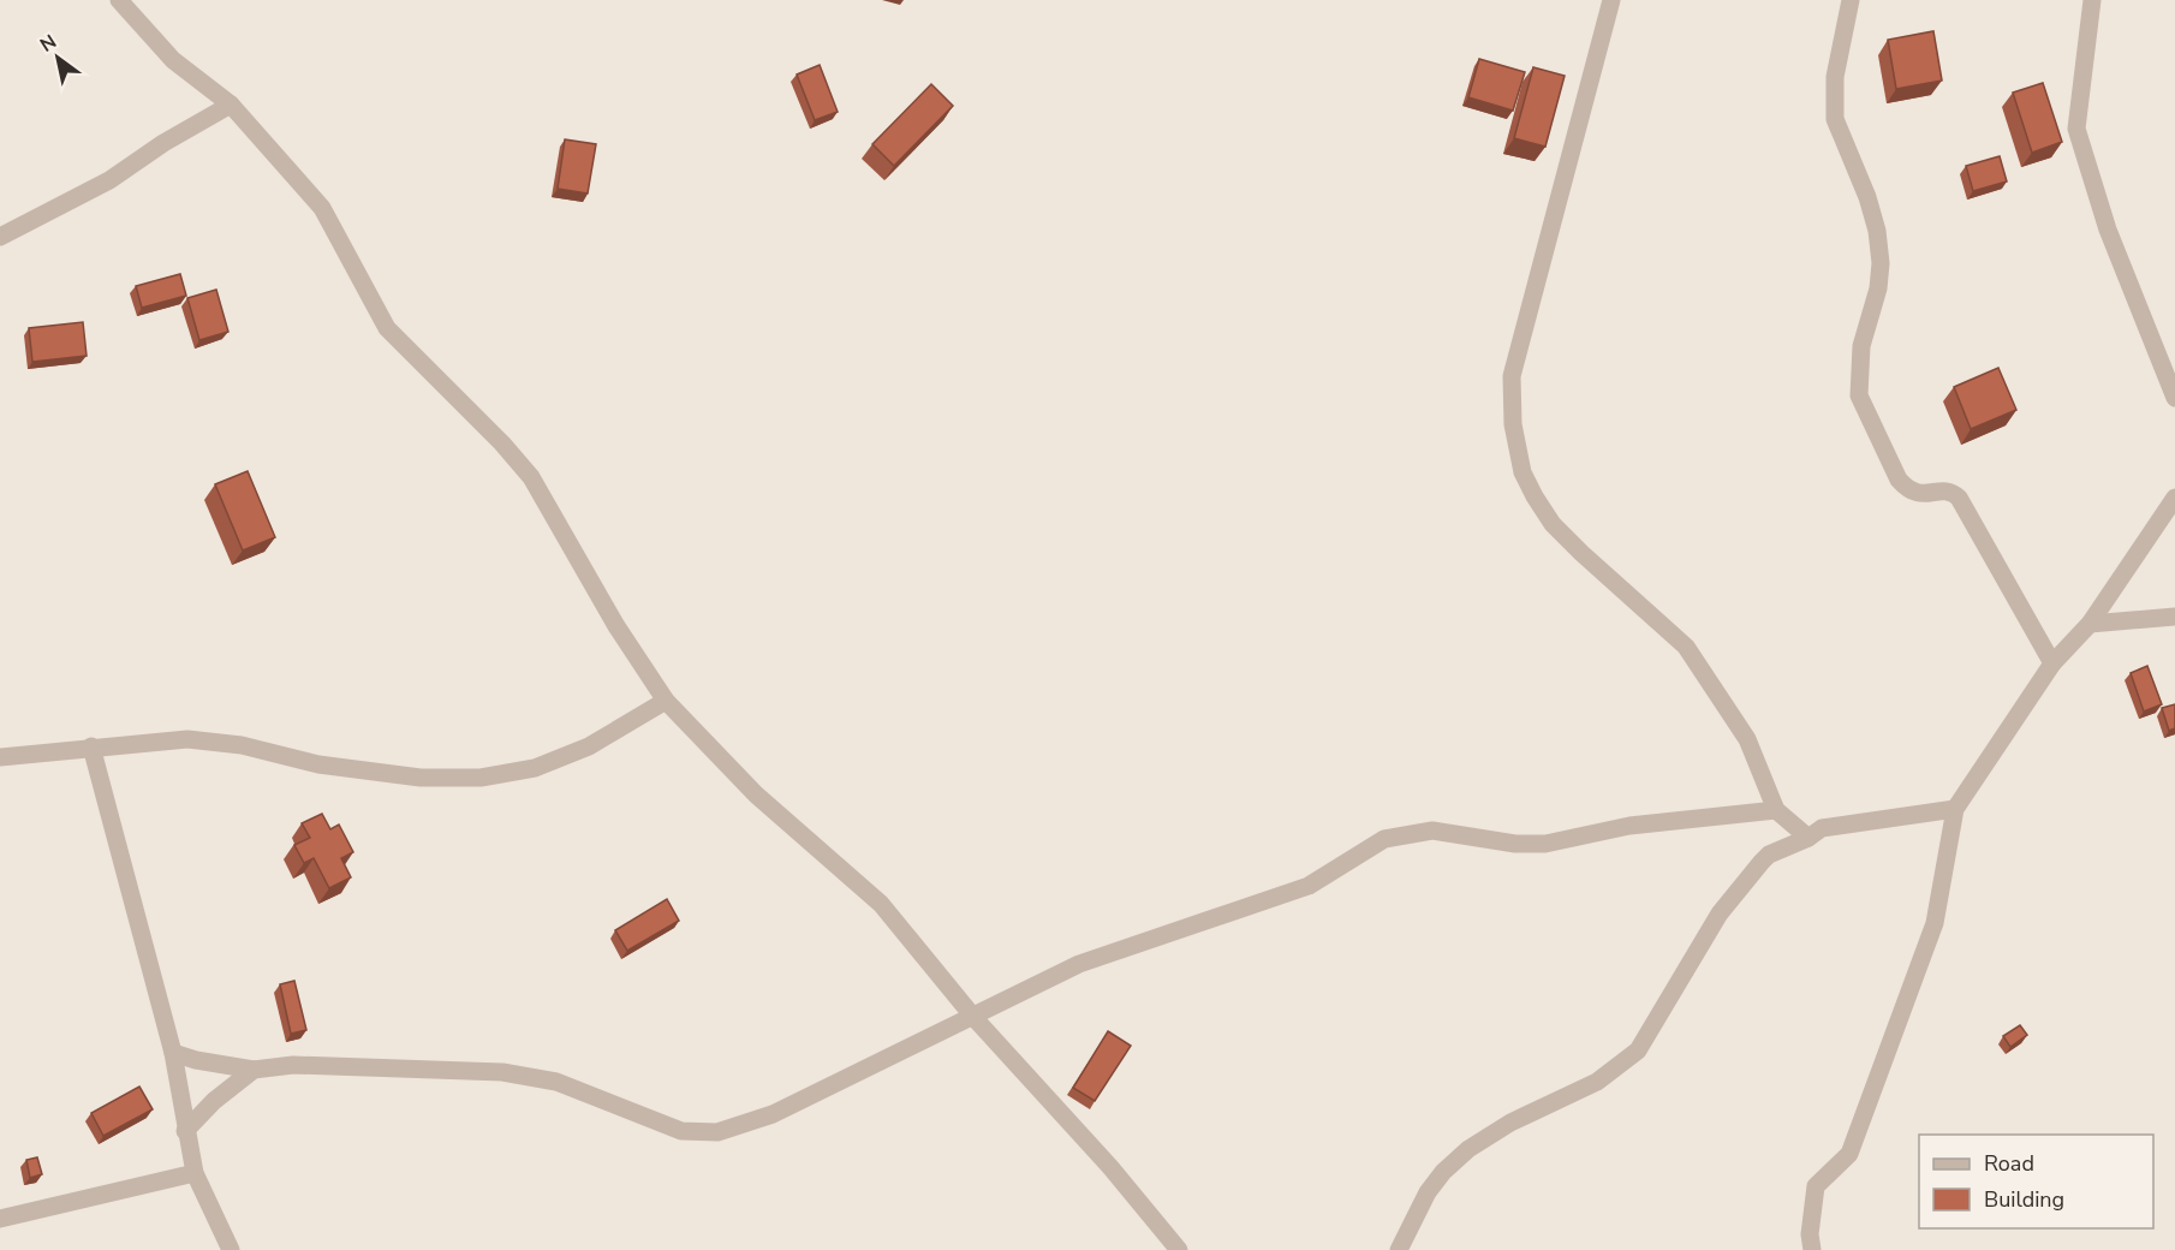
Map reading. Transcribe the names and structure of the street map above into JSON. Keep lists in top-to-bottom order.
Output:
{
  "legend": ["Road", "Building"],
  "north": "top left"
}
